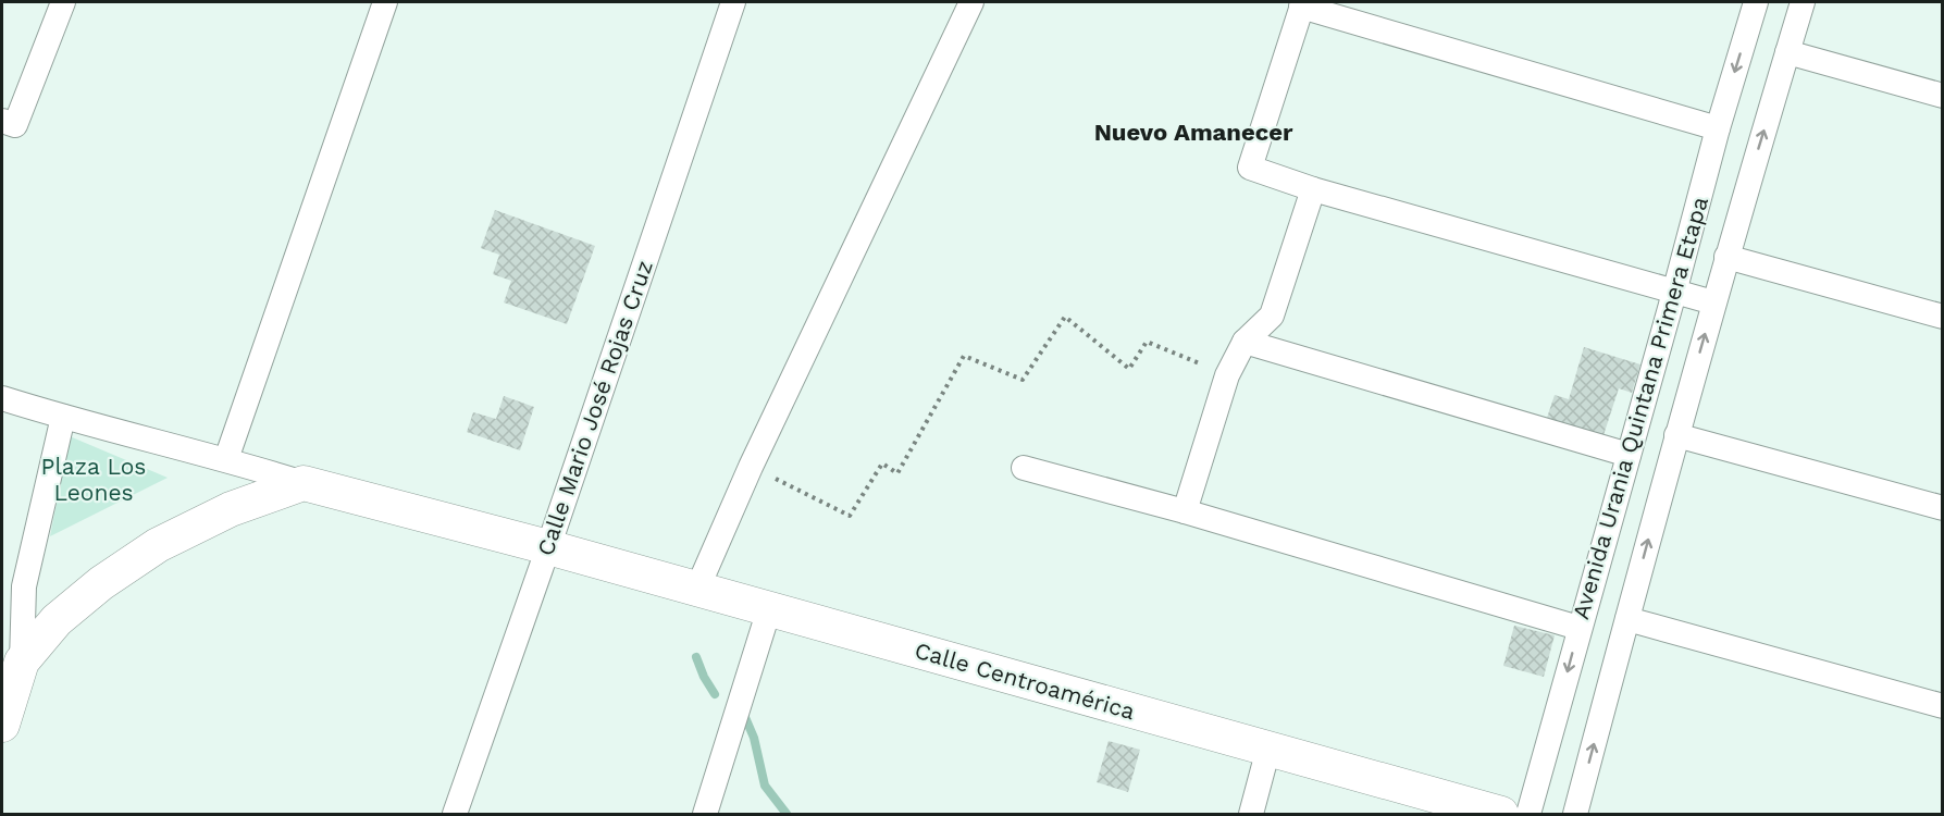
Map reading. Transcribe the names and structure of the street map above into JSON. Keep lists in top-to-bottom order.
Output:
{
  "streets": {
    "main road": ["Calle Centroamérica"],
    "street": ["Calle Mario José Rojas Cruz", "Avenida Urania Quintana Primera Etapa"]
  },
  "crossings": [
    ["Calle Mario José Rojas Cruz", "Calle Centroamérica"]
  ],
  "districts": ["Nuevo Amanecer"],
  "parks": ["Plaza Los Leones"]
}
